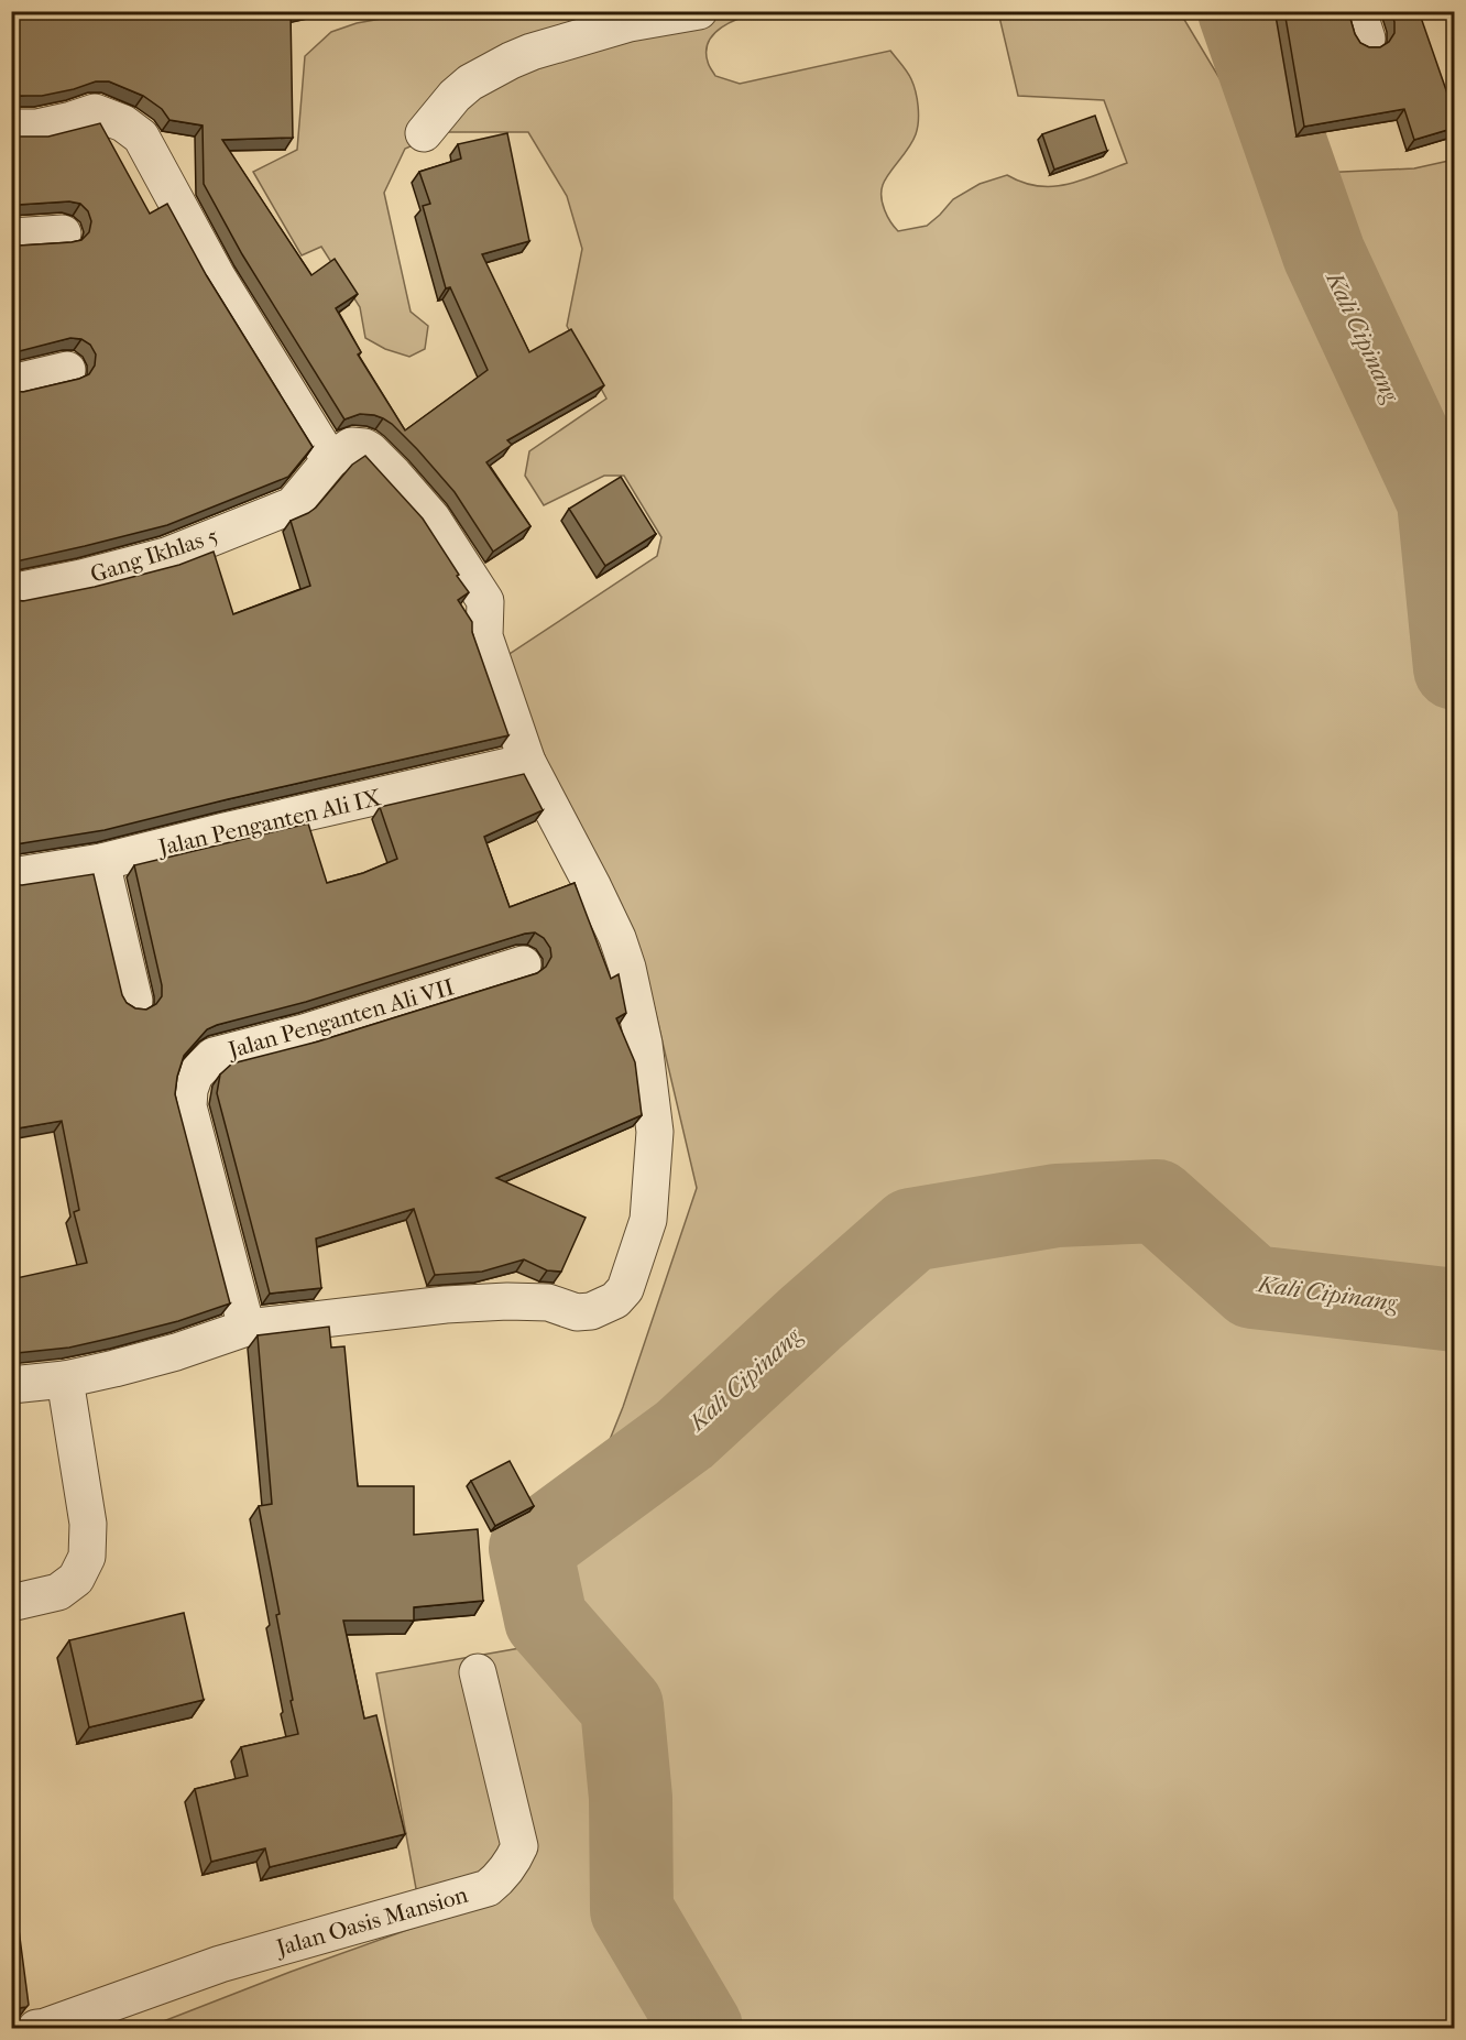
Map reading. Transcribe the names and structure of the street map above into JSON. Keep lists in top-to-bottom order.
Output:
{
  "streets": {
    "street": [
      "Gang Ikhlas 5",
      "Jalan Penganten Ali IX",
      "Jalan Penganten Ali VII",
      "Jalan Oasis Mansion"
    ]
  },
  "water": ["Kali Cipinang"]
}
